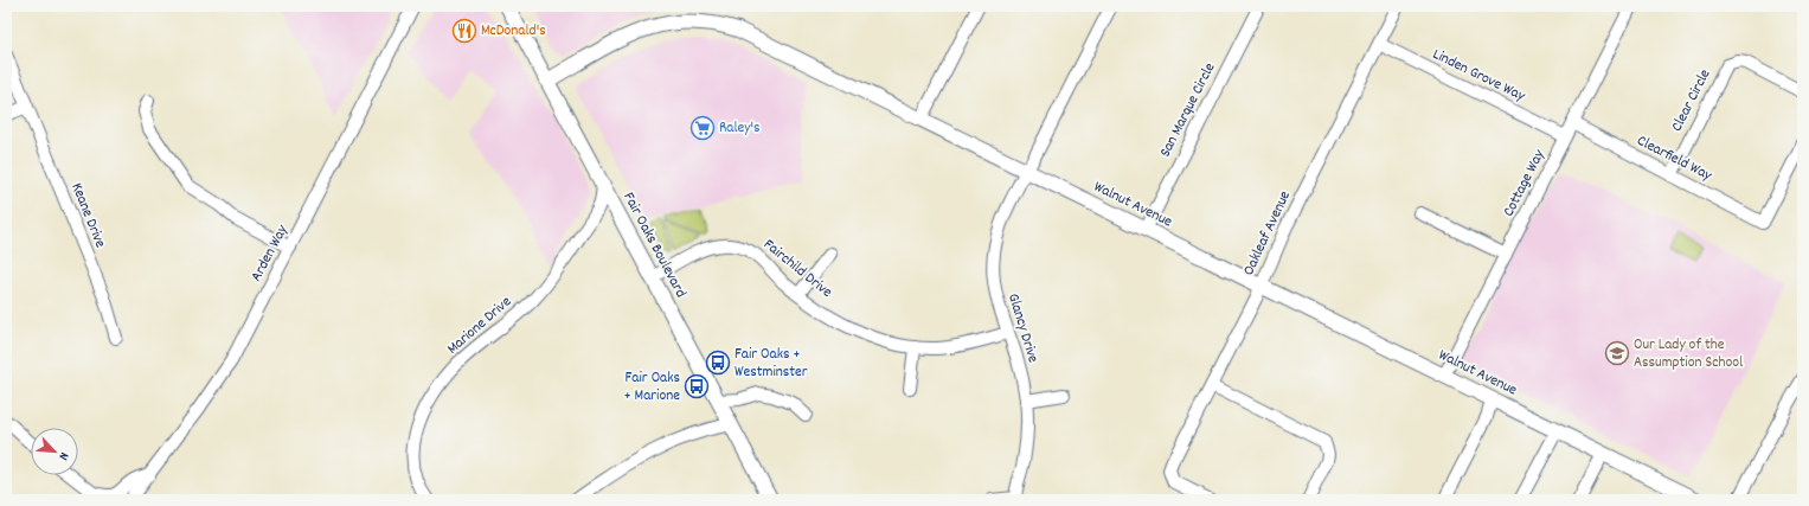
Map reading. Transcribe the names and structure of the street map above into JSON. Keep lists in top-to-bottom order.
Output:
{
  "streets": {
    "main road": ["Walnut Avenue", "Fair Oaks Boulevard"],
    "street": [
      "Linden Grove Way",
      "Clear Circle",
      "San Marque Circle",
      "Clearfield Way",
      "Cottage Way",
      "Keane Drive",
      "Oakleaf Avenue",
      "Arden Way",
      "Fairchild Drive",
      "Marione Drive",
      "Glancy Drive"
    ]
  },
  "crossings": [
    ["Linden Grove Way", "Cottage Way"],
    ["Linden Grove Way", "Oakleaf Avenue"],
    ["Clear Circle", "Clearfield Way"],
    ["San Marque Circle", "Walnut Avenue"],
    ["Clearfield Way", "Cottage Way"],
    ["Cottage Way", "Walnut Avenue"],
    ["Walnut Avenue", "Oakleaf Avenue"],
    ["Walnut Avenue", "Fair Oaks Boulevard"],
    ["Walnut Avenue", "Glancy Drive"],
    ["Fair Oaks Boulevard", "Fairchild Drive"],
    ["Fair Oaks Boulevard", "Marione Drive"],
    ["Fairchild Drive", "Glancy Drive"]
  ],
  "places": {
    "restaurant": ["McDonald's"],
    "supermarket": ["Raley's"],
    "school or university": ["Our Lady of the Assumption School"],
    "bus stop": ["Fair Oaks + Westminster", "Fair Oaks + Marione"]
  },
  "north": "bottom right"
}
